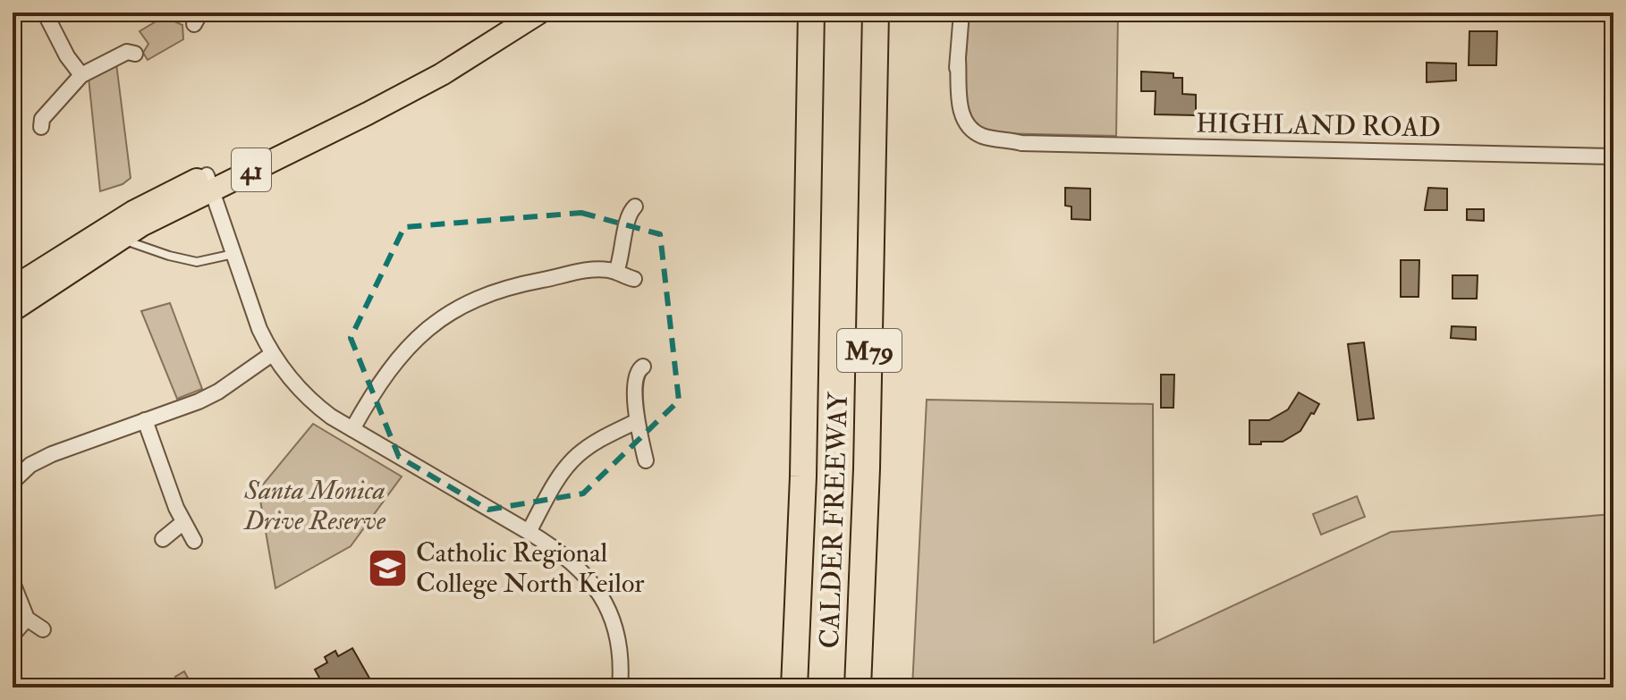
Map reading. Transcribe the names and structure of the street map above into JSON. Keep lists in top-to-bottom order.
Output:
{
  "streets": {
    "highway": ["M79", "CALDER FREEWAY"],
    "main road": ["41"],
    "street": ["HIGHLAND ROAD"]
  },
  "parks": ["Santa Monica Drive Reserve"],
  "places": {
    "school or university": ["Catholic Regional College North Keilor"]
  }
}
